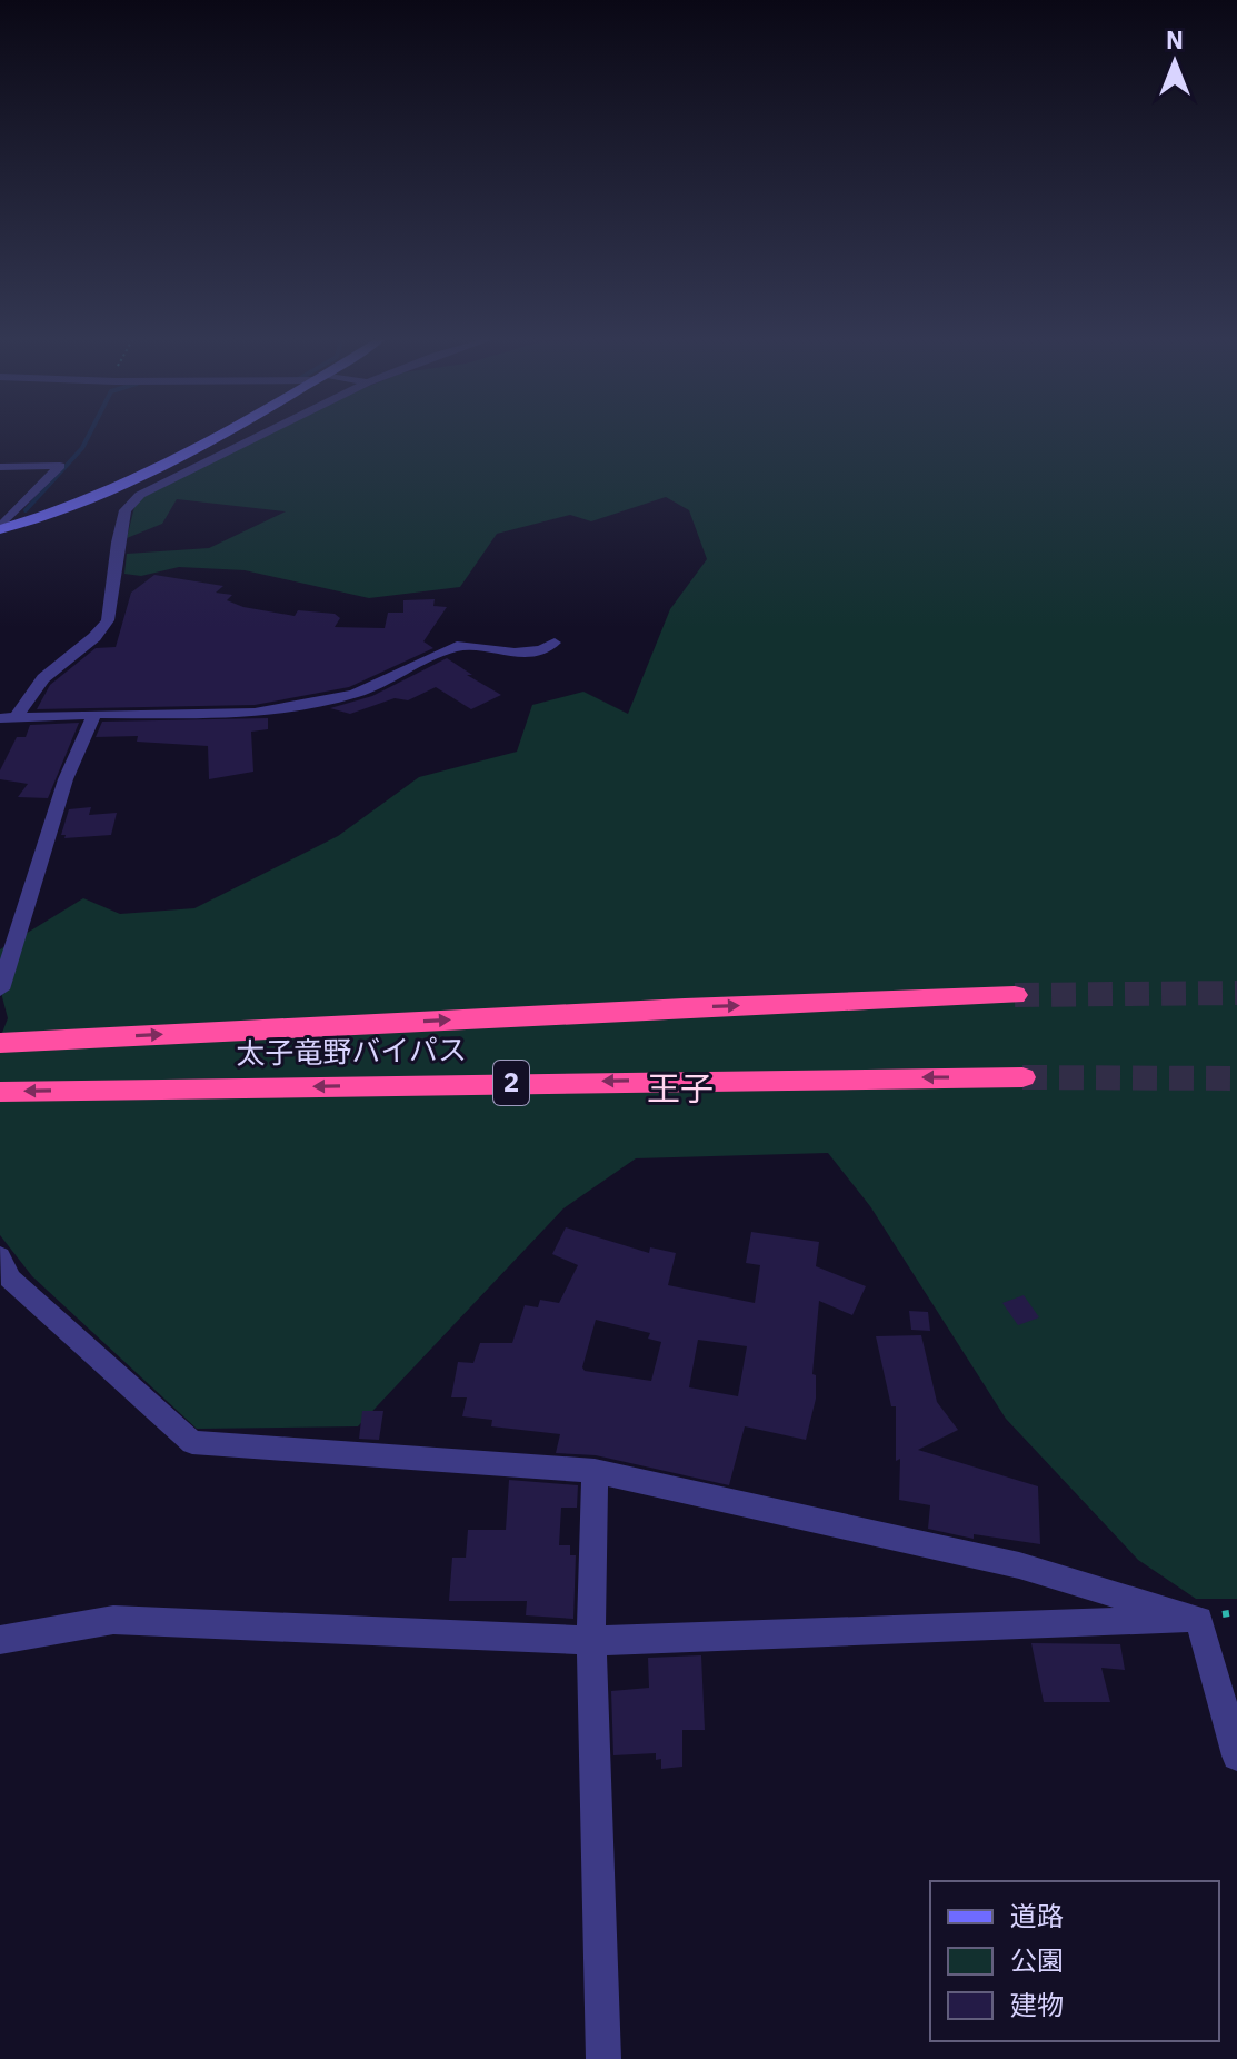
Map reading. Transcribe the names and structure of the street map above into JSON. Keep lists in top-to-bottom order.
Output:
{
  "streets": {
    "highway": ["太子竜野バイパス", "2"]
  },
  "districts": ["王子"],
  "legend": ["道路", "公園", "建物"],
  "north": "top"
}
